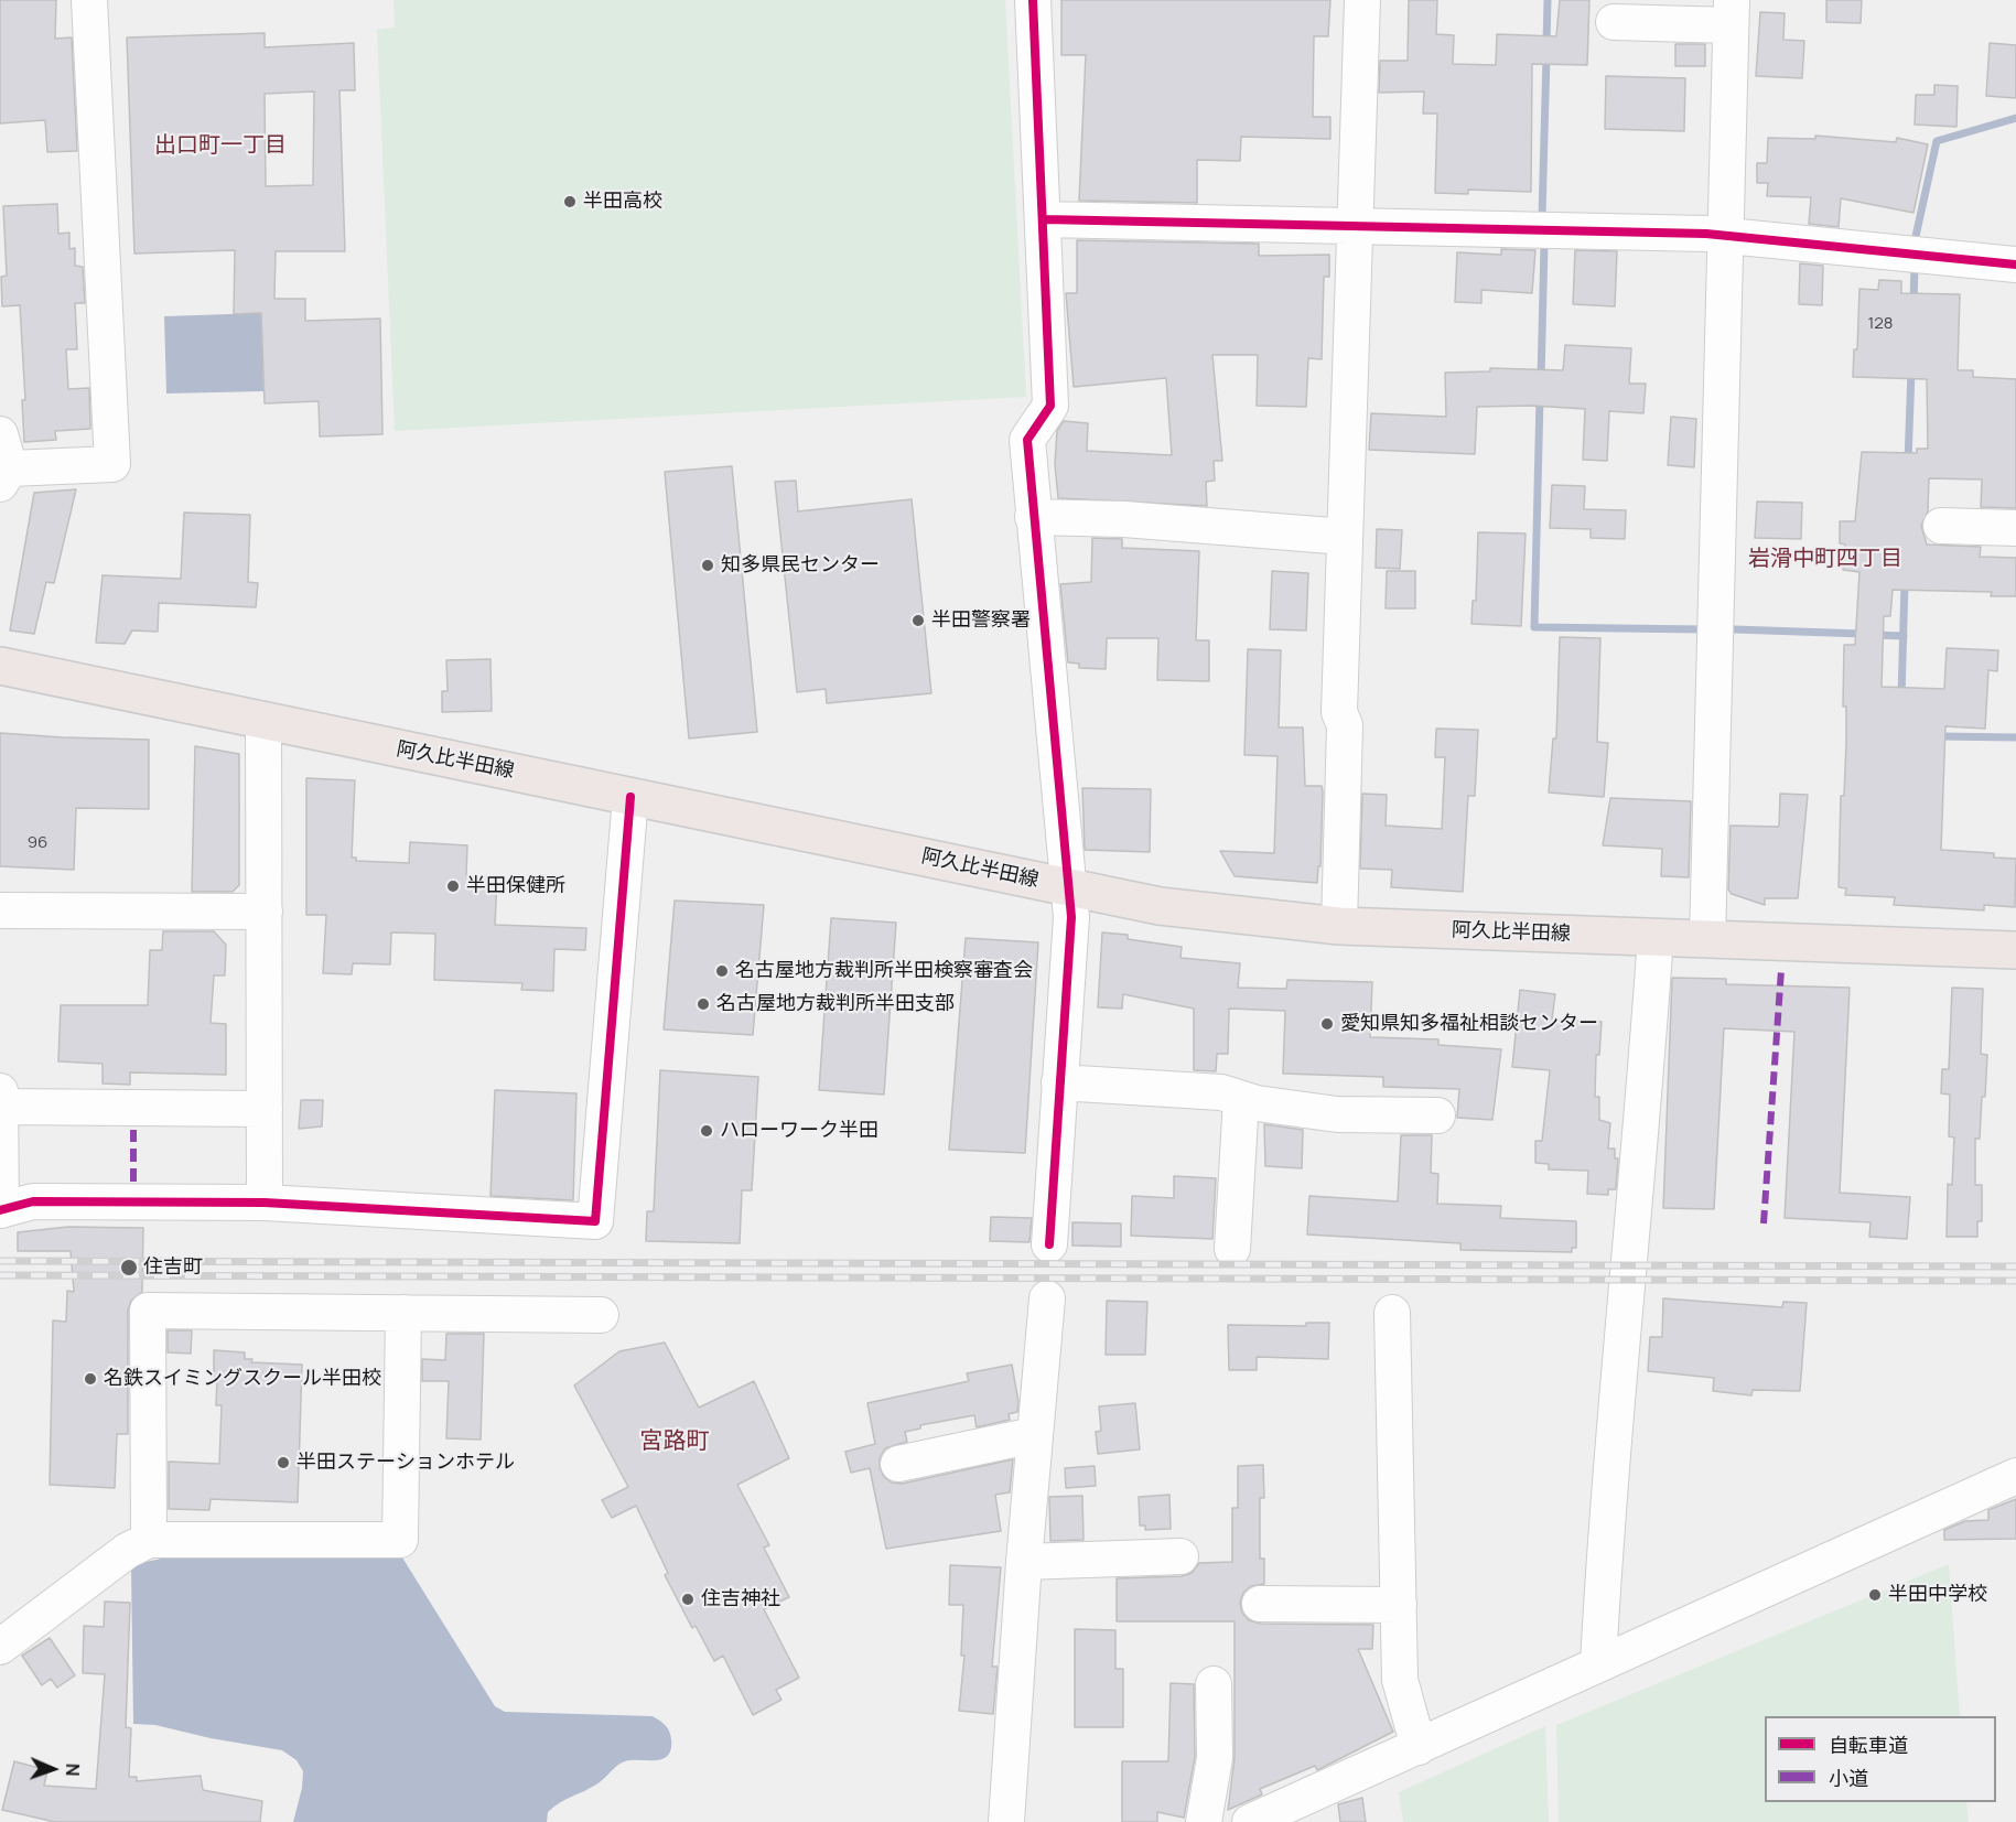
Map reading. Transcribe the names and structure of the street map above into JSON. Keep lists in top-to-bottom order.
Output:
{
  "streets": {
    "main road": ["阿久比半田線"]
  },
  "districts": ["出口町一丁目", "岩滑中町四丁目", "宮路町"],
  "places": [
    "半田高校",
    "知多県民センター",
    "半田警察署",
    "半田保健所",
    "名古屋地方裁判所半田検察審査会",
    "名古屋地方裁判所半田支部",
    "愛知県知多福祉相談センター",
    "ハローワーク半田",
    "住吉町",
    "名鉄スイミングスクール半田校",
    "半田ステーションホテル",
    "半田中学校",
    "住吉神社"
  ],
  "house_numbers": ["128", "96"],
  "legend": ["自転車道", "小道"],
  "north": "right"
}
